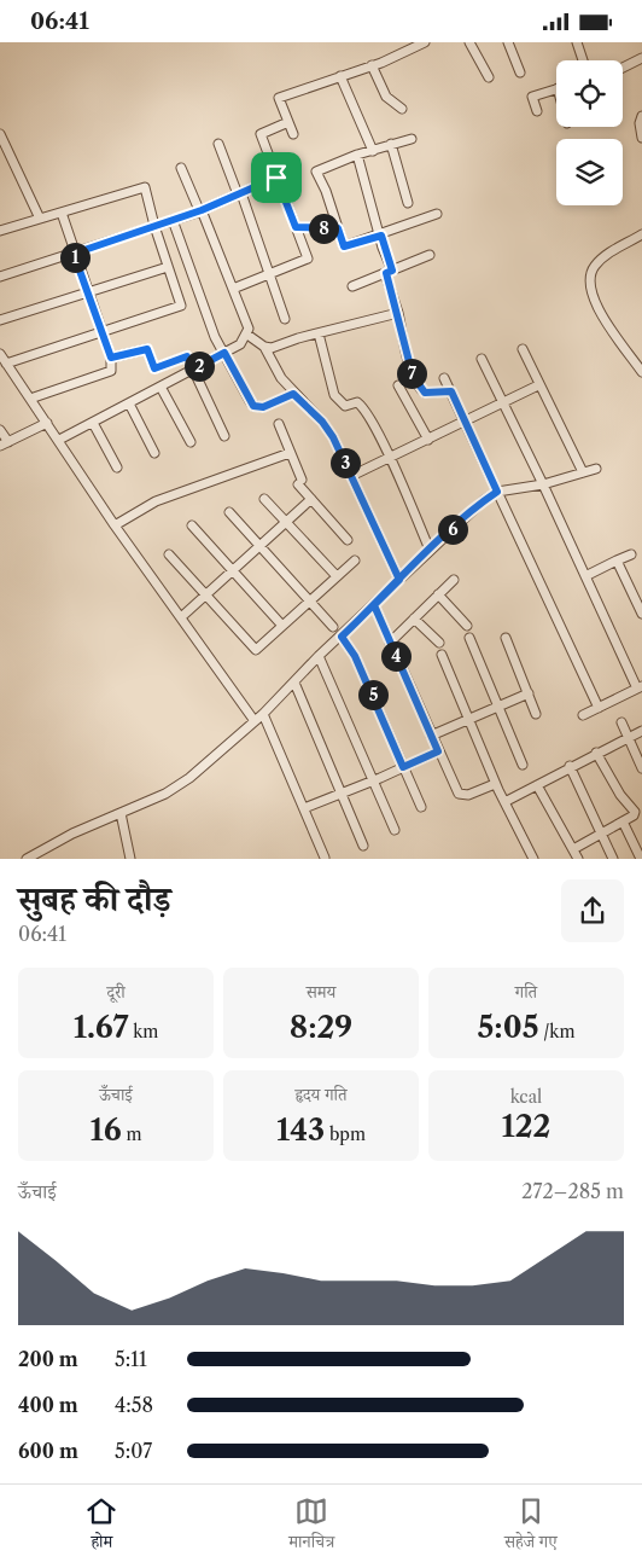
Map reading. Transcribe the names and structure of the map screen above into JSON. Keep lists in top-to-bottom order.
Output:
{
  "page": {
    "status": "06:41",
    "pins": [
      "8",
      "1",
      "2",
      "7",
      "3",
      "6",
      "4",
      "5"
    ],
    "heading": ["सुबह की दौड़", "06:41"],
    "stats": [
      ["दूरी", "1.67 km"],
      ["समय", "8:29"],
      ["गति", "5:05 /km"],
      ["ऊँचाई", "16 m"],
      ["हृदय गति", "143 bpm"],
      ["kcal", "122"]
    ],
    "chart": ["ऊँचाई", "272–285 m"],
    "list": [
      {
        "name": "200 m",
        "note": "5:11"
      },
      {
        "name": "400 m",
        "note": "4:58"
      },
      {
        "name": "600 m",
        "note": "5:07"
      }
    ],
    "tabs": ["होम", "मानचित्र", "सहेजे गए"]
  }
}
